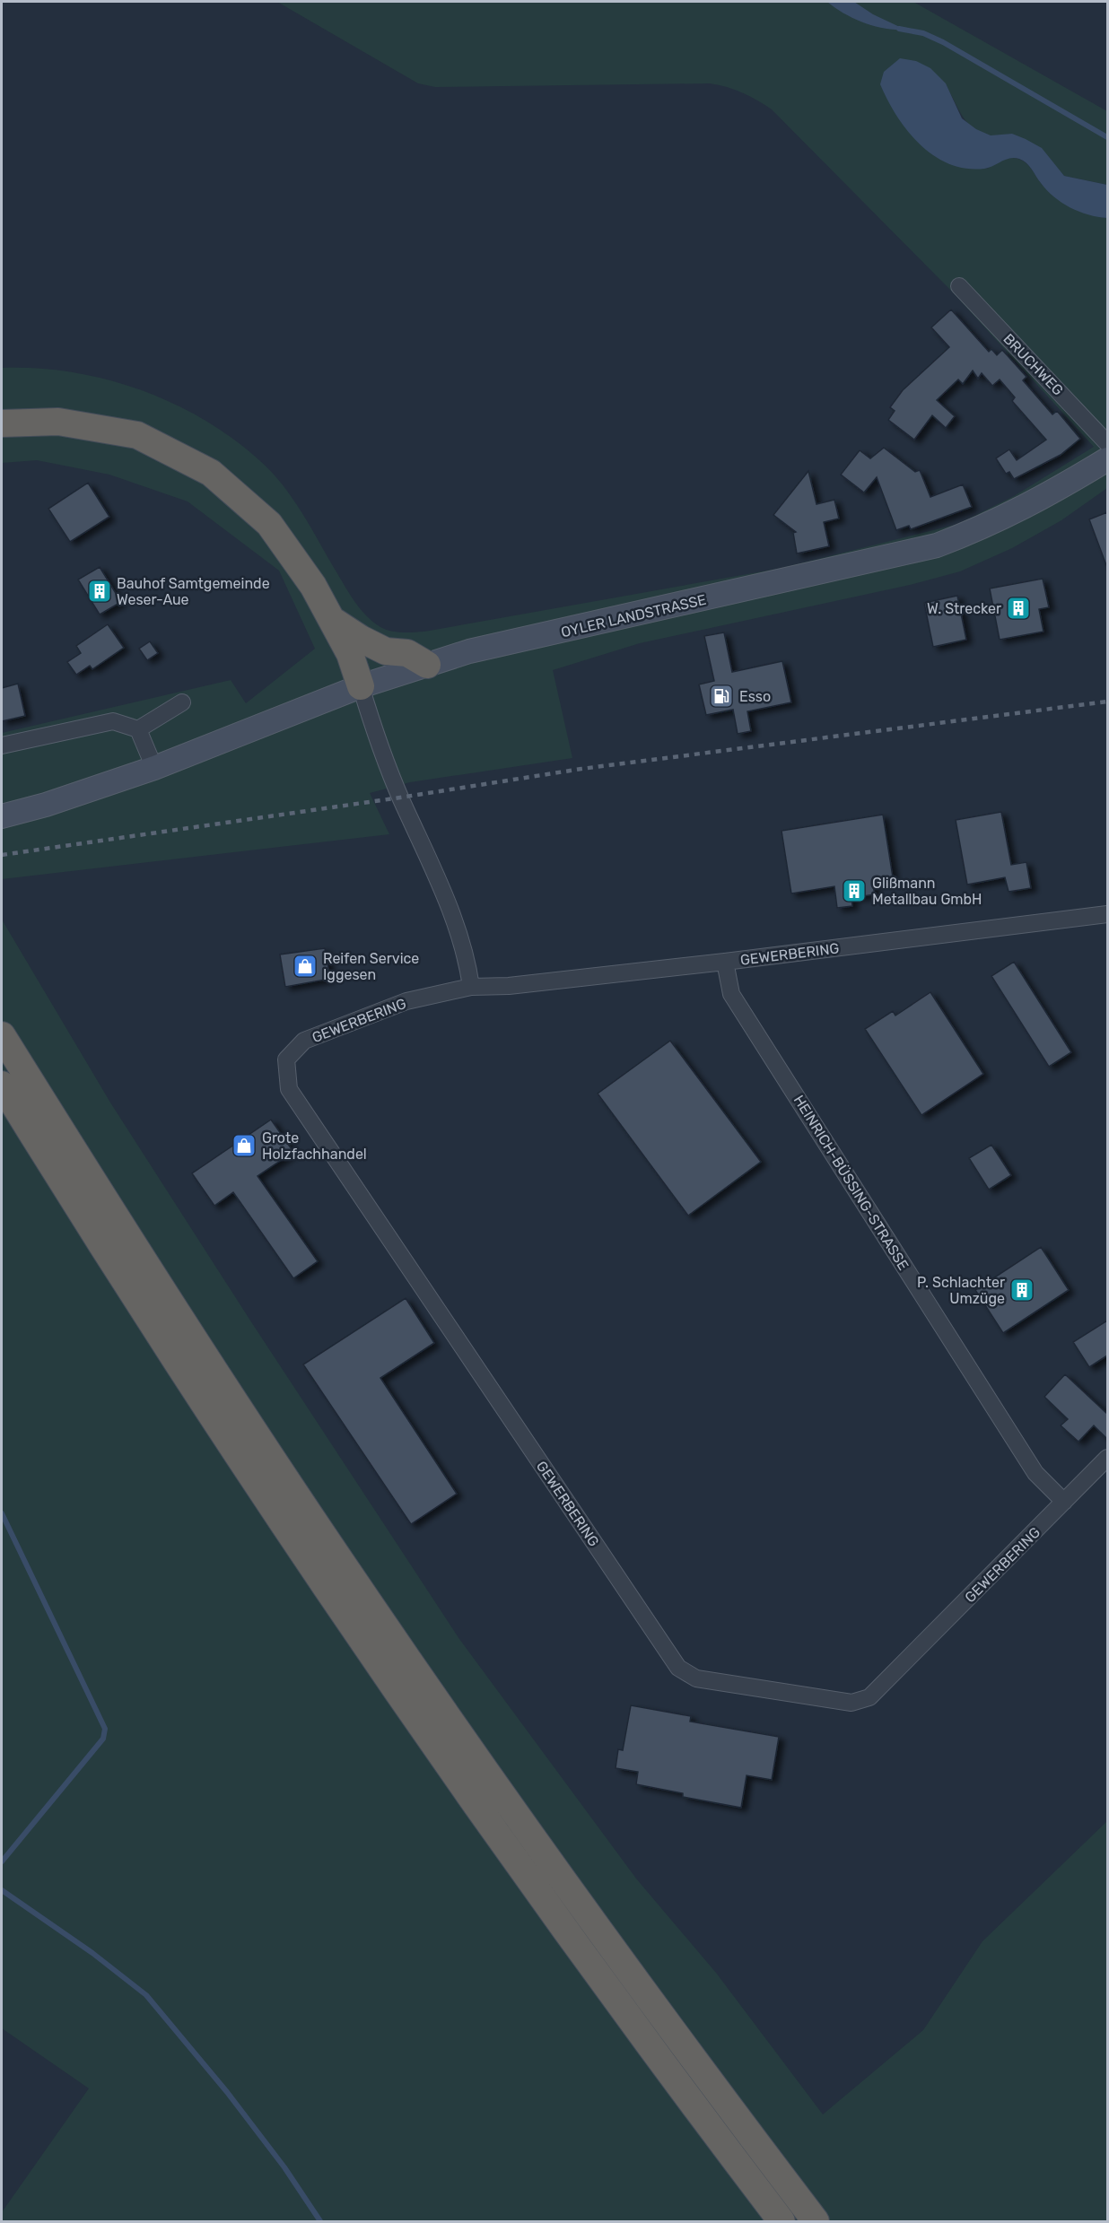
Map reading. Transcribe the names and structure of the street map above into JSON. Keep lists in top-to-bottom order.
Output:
{
  "streets": {
    "main road": ["OYLER LANDSTRASSE"],
    "street": ["BRUCHWEG", "GEWERBERING", "HEINRICH-BÜSSING-STRASSE"]
  },
  "crossings": [
    ["GEWERBERING", "HEINRICH-BÜSSING-STRASSE"]
  ],
  "places": {
    "building": [
      "Bauhof Samtgemeinde Weser-Aue",
      "W. Strecker",
      "Glißmann Metallbau GmbH",
      "P. Schlachter Umzüge"
    ],
    "fuel station": ["Esso"],
    "shop": ["Reifen Service Iggesen", "Grote Holzfachhandel"]
  }
}
